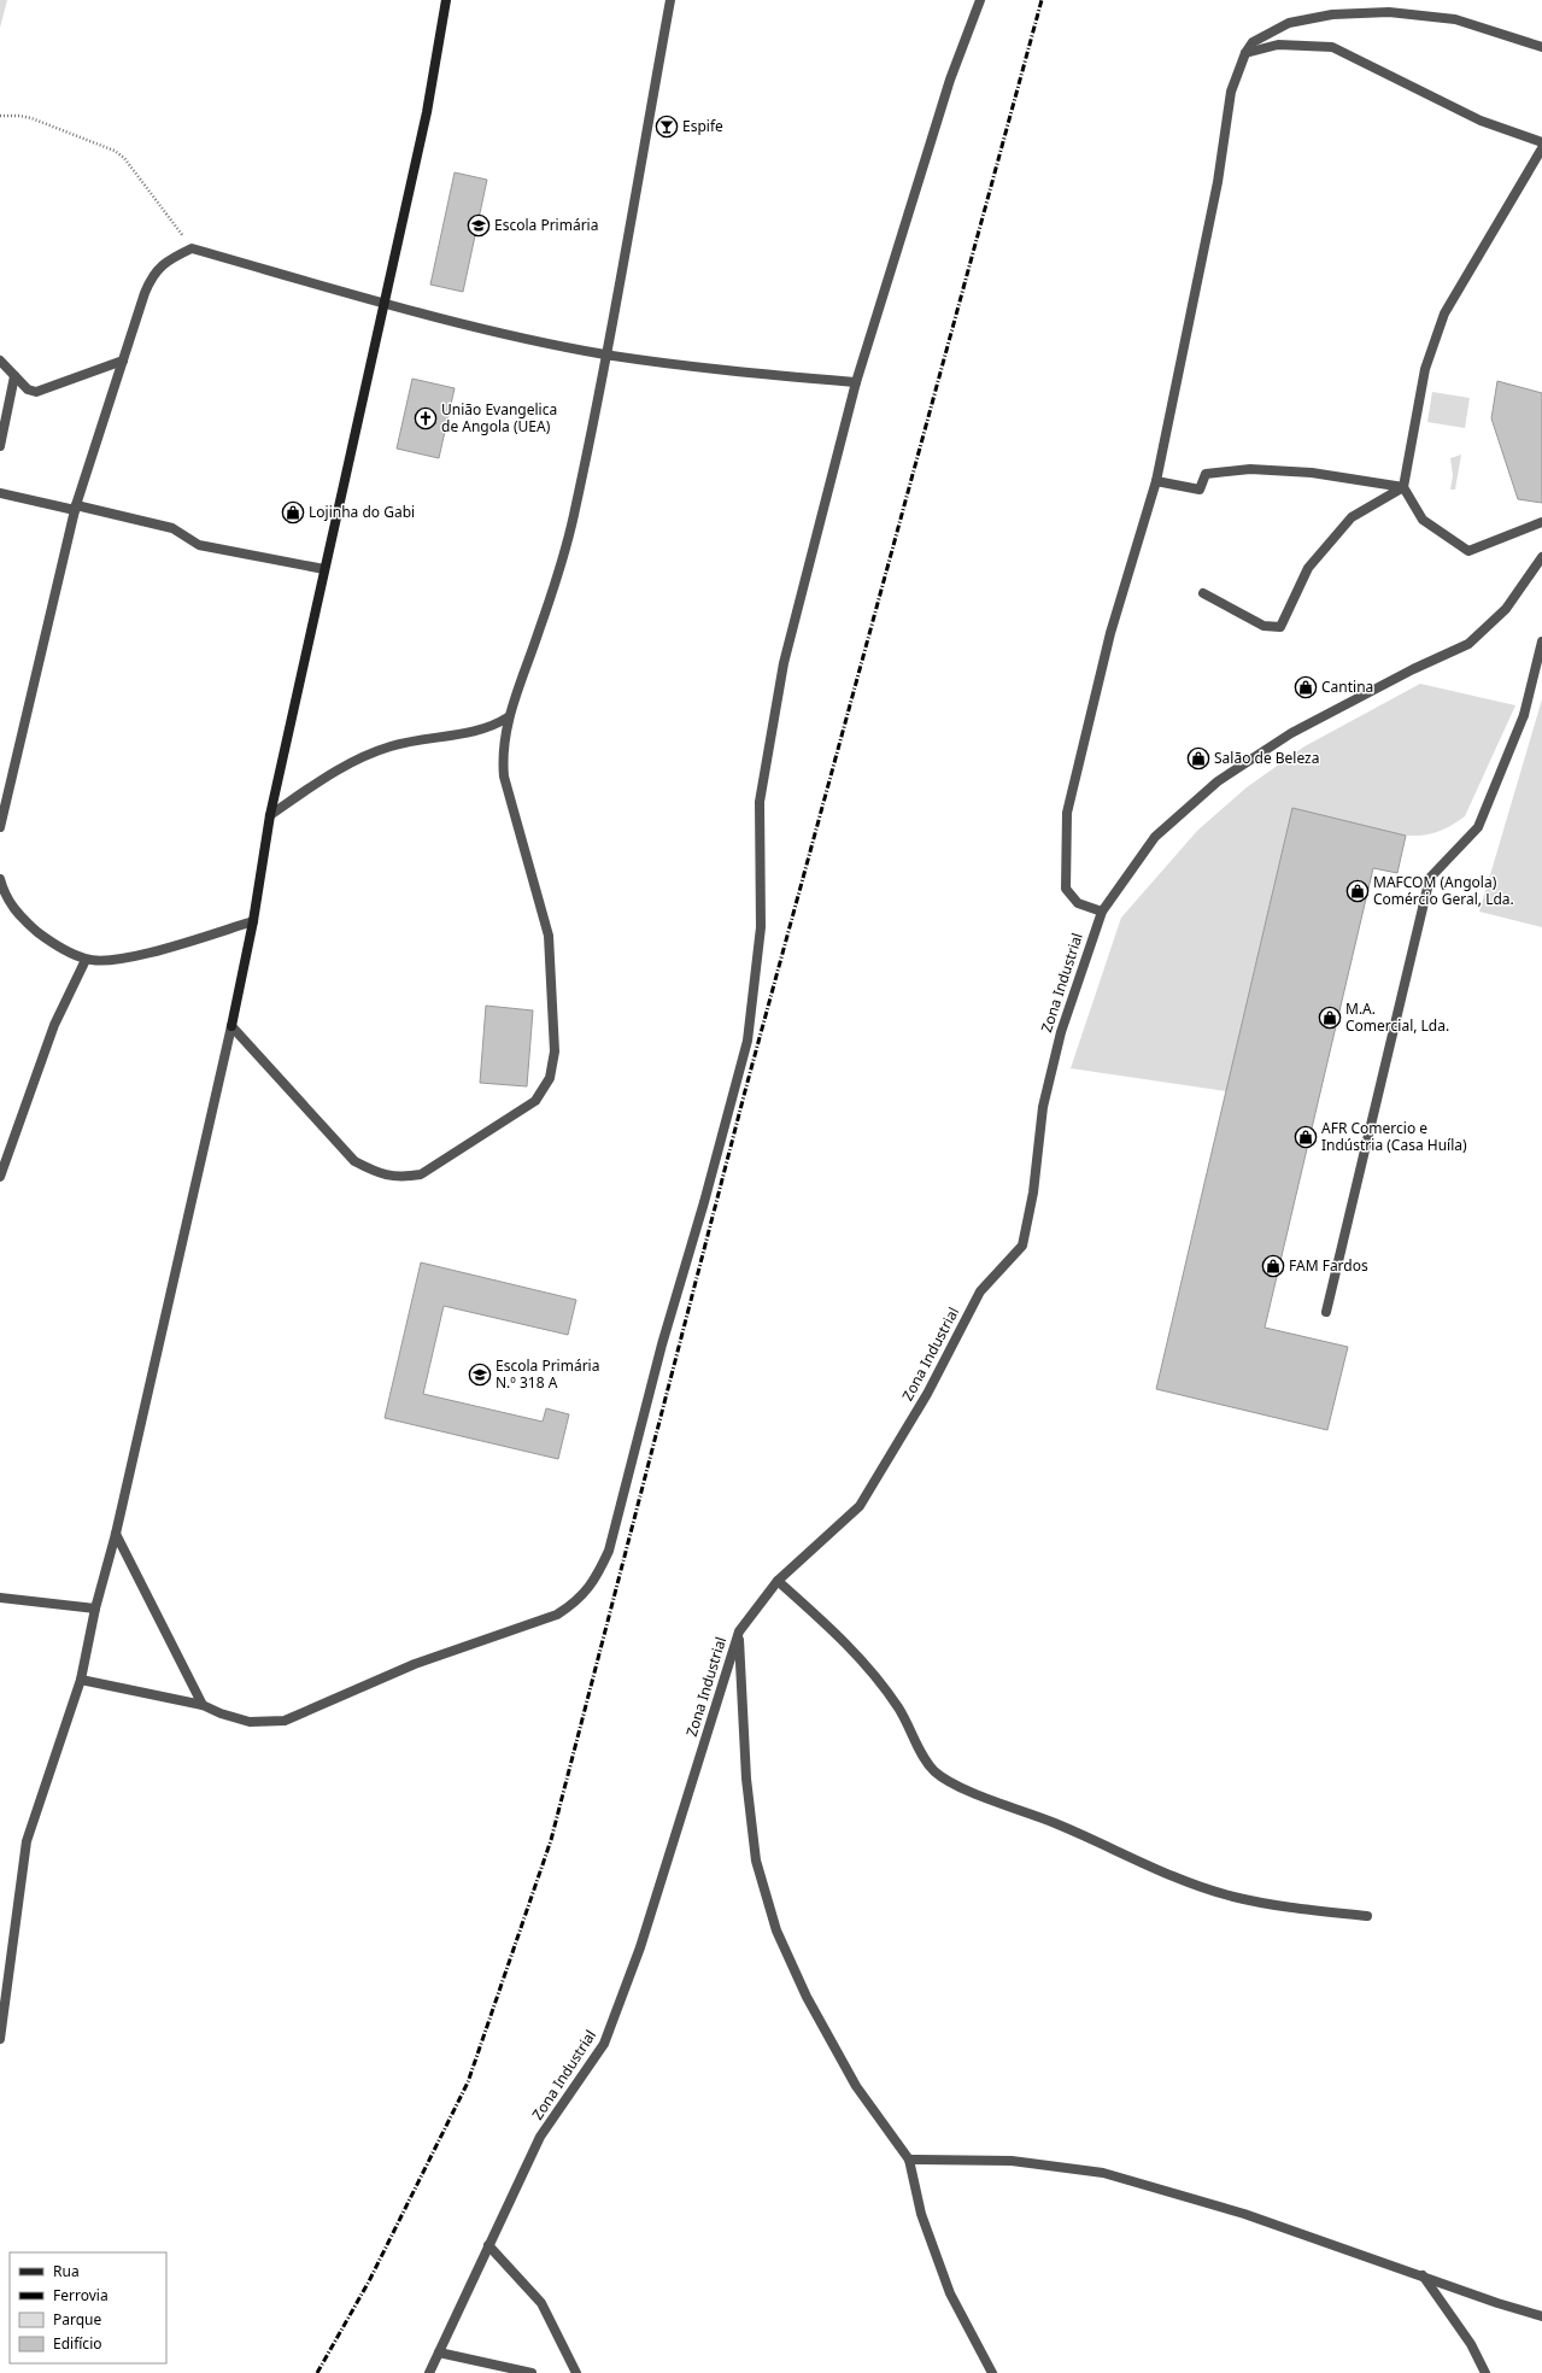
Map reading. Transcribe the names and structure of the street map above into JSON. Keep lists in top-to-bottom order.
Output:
{
  "streets": {
    "street": ["Zona Industrial"]
  },
  "places": {
    "bar": ["Espife"],
    "school or university": ["Escola Primária", "Escola Primária N.º 318 A"],
    "church": ["União Evangelica de Angola (UEA)"],
    "shop": [
      "Lojinha do Gabi",
      "Cantina",
      "Salão de Beleza",
      "MAFCOM (Angola) Comércio Geral, Lda.",
      "M.A. Comercial, Lda.",
      "AFR Comercio e Indústria (Casa Huíla)",
      "FAM Fardos"
    ]
  },
  "legend": [
    "Rua",
    "Ferrovia",
    "Parque",
    "Edifício"
  ]
}
